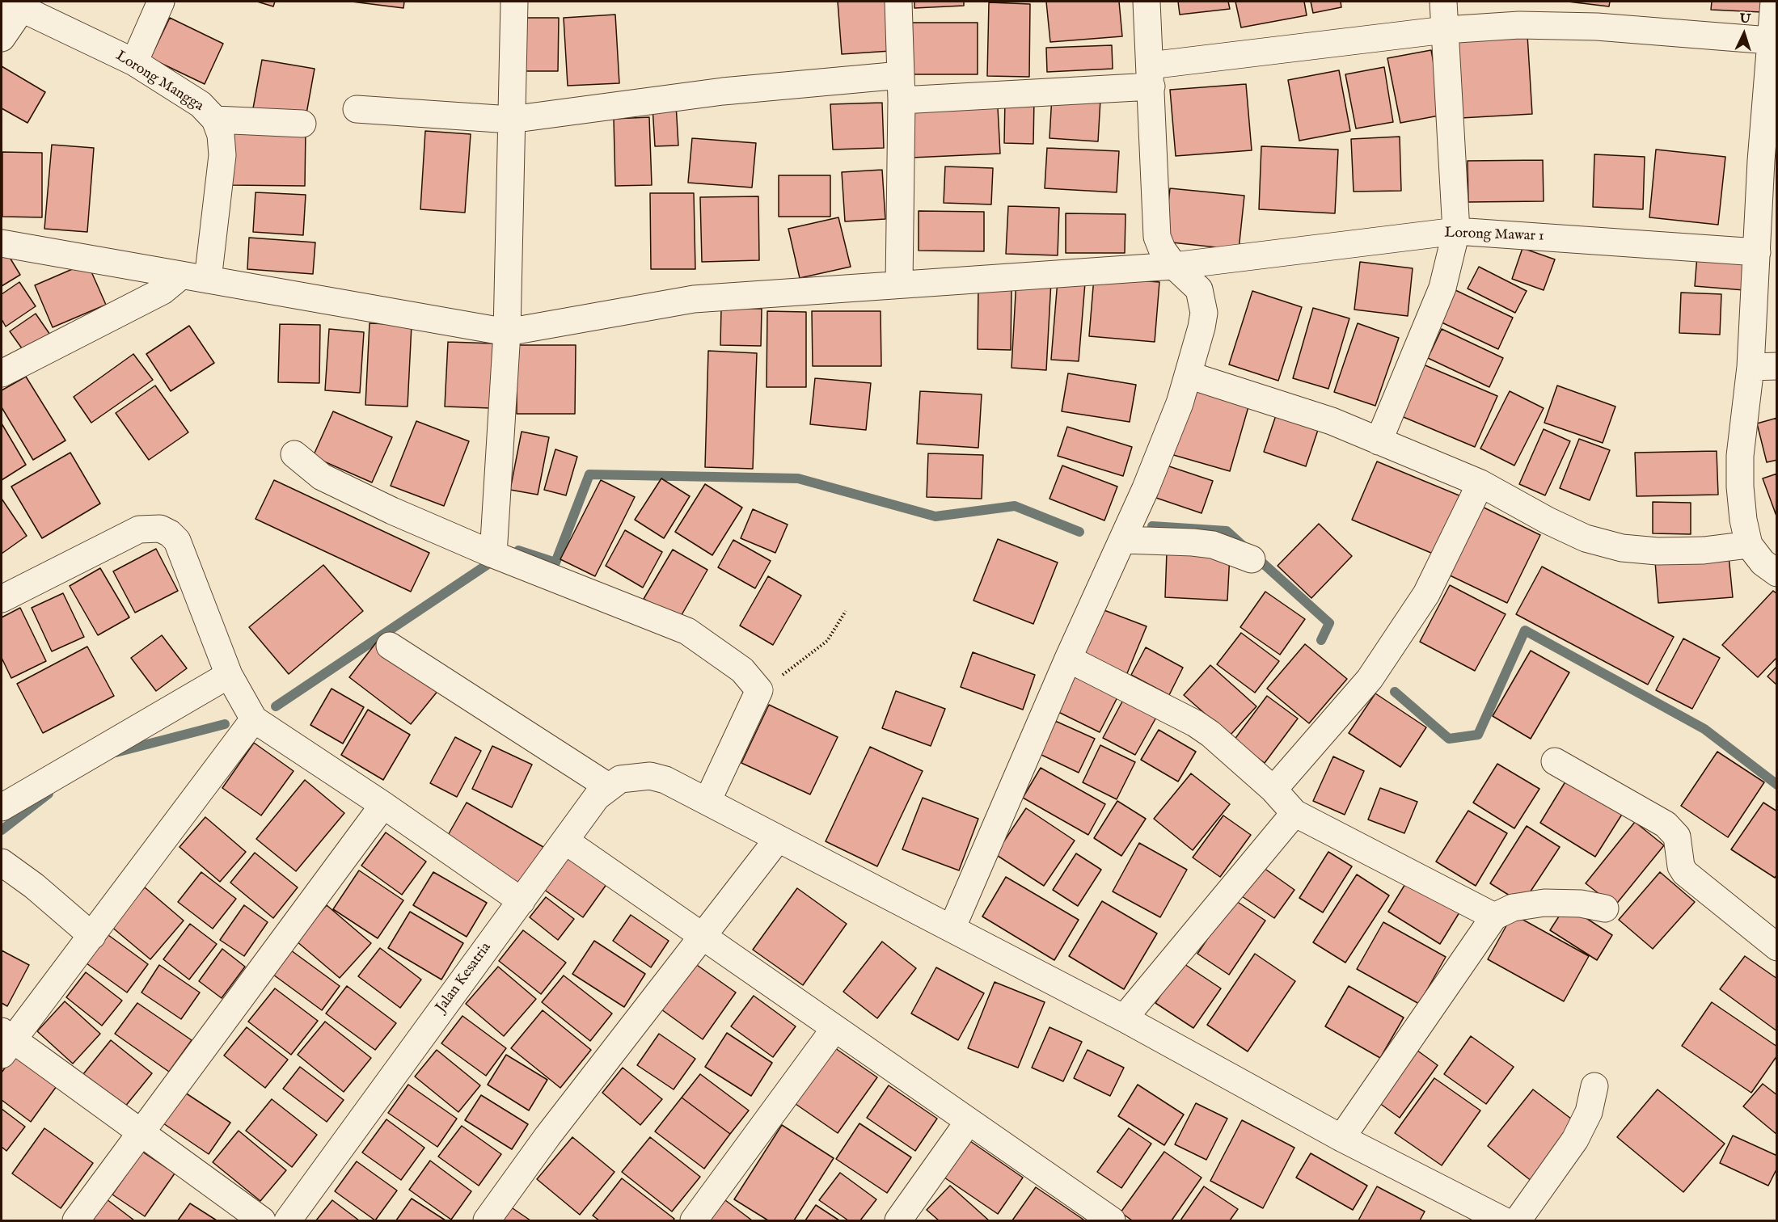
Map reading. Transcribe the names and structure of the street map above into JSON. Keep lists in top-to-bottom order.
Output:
{
  "streets": {
    "street": ["Lorong Mangga", "Lorong Mawar 1", "Jalan Kesatria"]
  },
  "north": "top"
}
